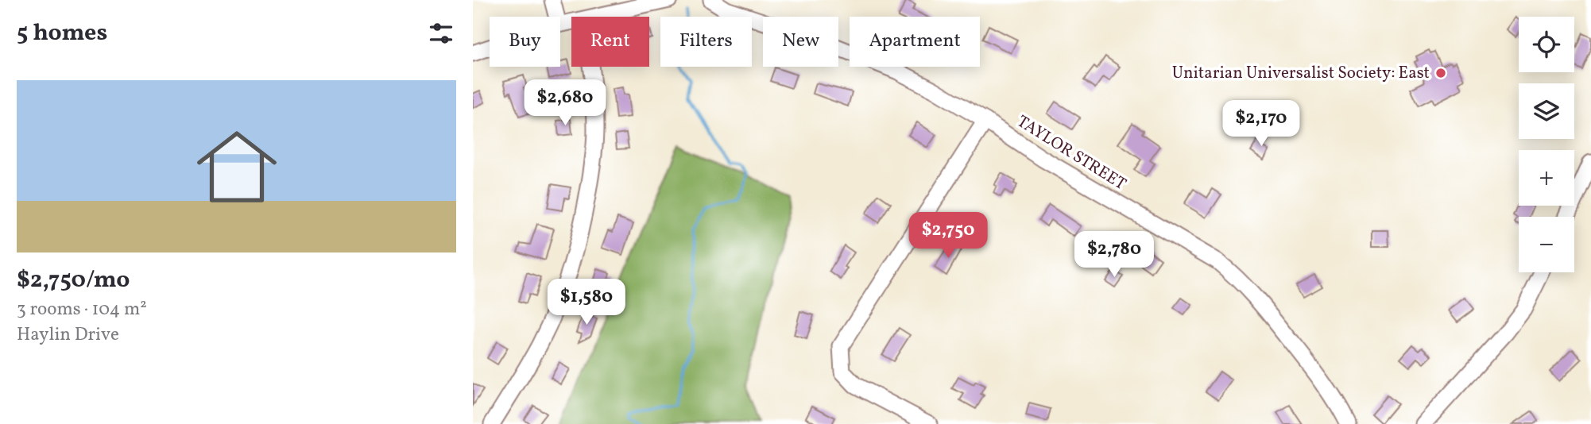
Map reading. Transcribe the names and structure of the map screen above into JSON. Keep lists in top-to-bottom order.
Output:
{
  "streets": {
    "street": ["TAYLOR STREET"]
  },
  "places": ["Unitarian Universalist Society: East"],
  "page": {
    "heading": "5 homes",
    "map_buttons": ["+", "−"],
    "chip": [
      "Buy",
      "Rent",
      "Filters",
      "New",
      "Apartment"
    ],
    "list": [
      {
        "name": "$2,750/mo",
        "note": "3 rooms · 104 m² · Haylin Drive"
      }
    ],
    "price": [
      "$2,680",
      "$2,170",
      "$2,750",
      "$2,780",
      "$1,580"
    ]
  }
}
